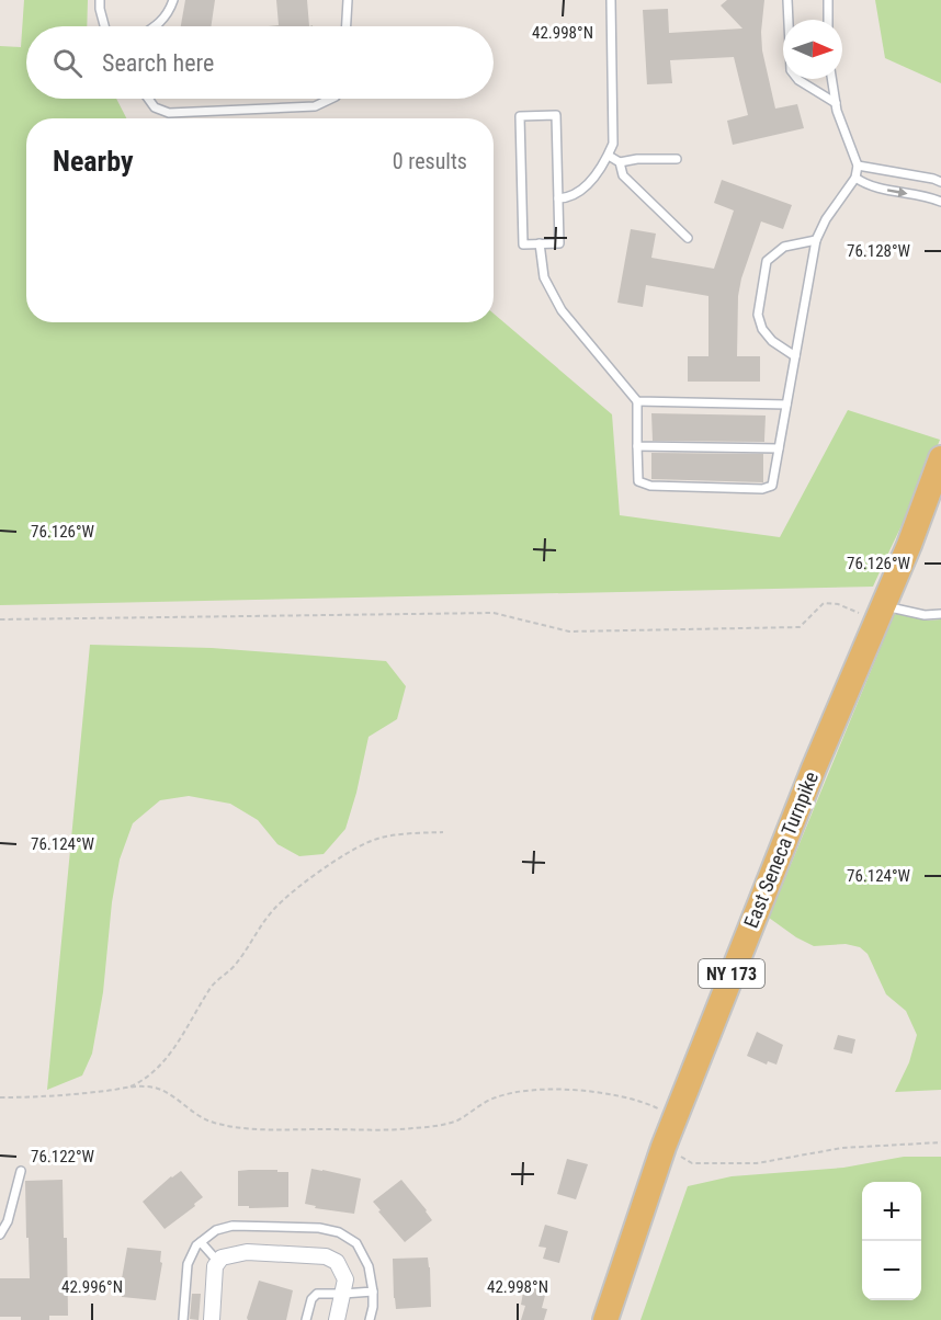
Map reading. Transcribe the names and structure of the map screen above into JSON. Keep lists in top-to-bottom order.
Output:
{
  "streets": {
    "main road": ["East Seneca Turnpike", "NY 173"]
  },
  "north": "right",
  "page": {
    "search": "Search here",
    "heading": ["Nearby", "0 results"],
    "map_buttons": ["+", "−"]
  },
  "coordinates": [
    "42.998°N",
    "76.128°W",
    "76.126°W",
    "76.124°W",
    "76.122°W",
    "42.996°N"
  ]
}
